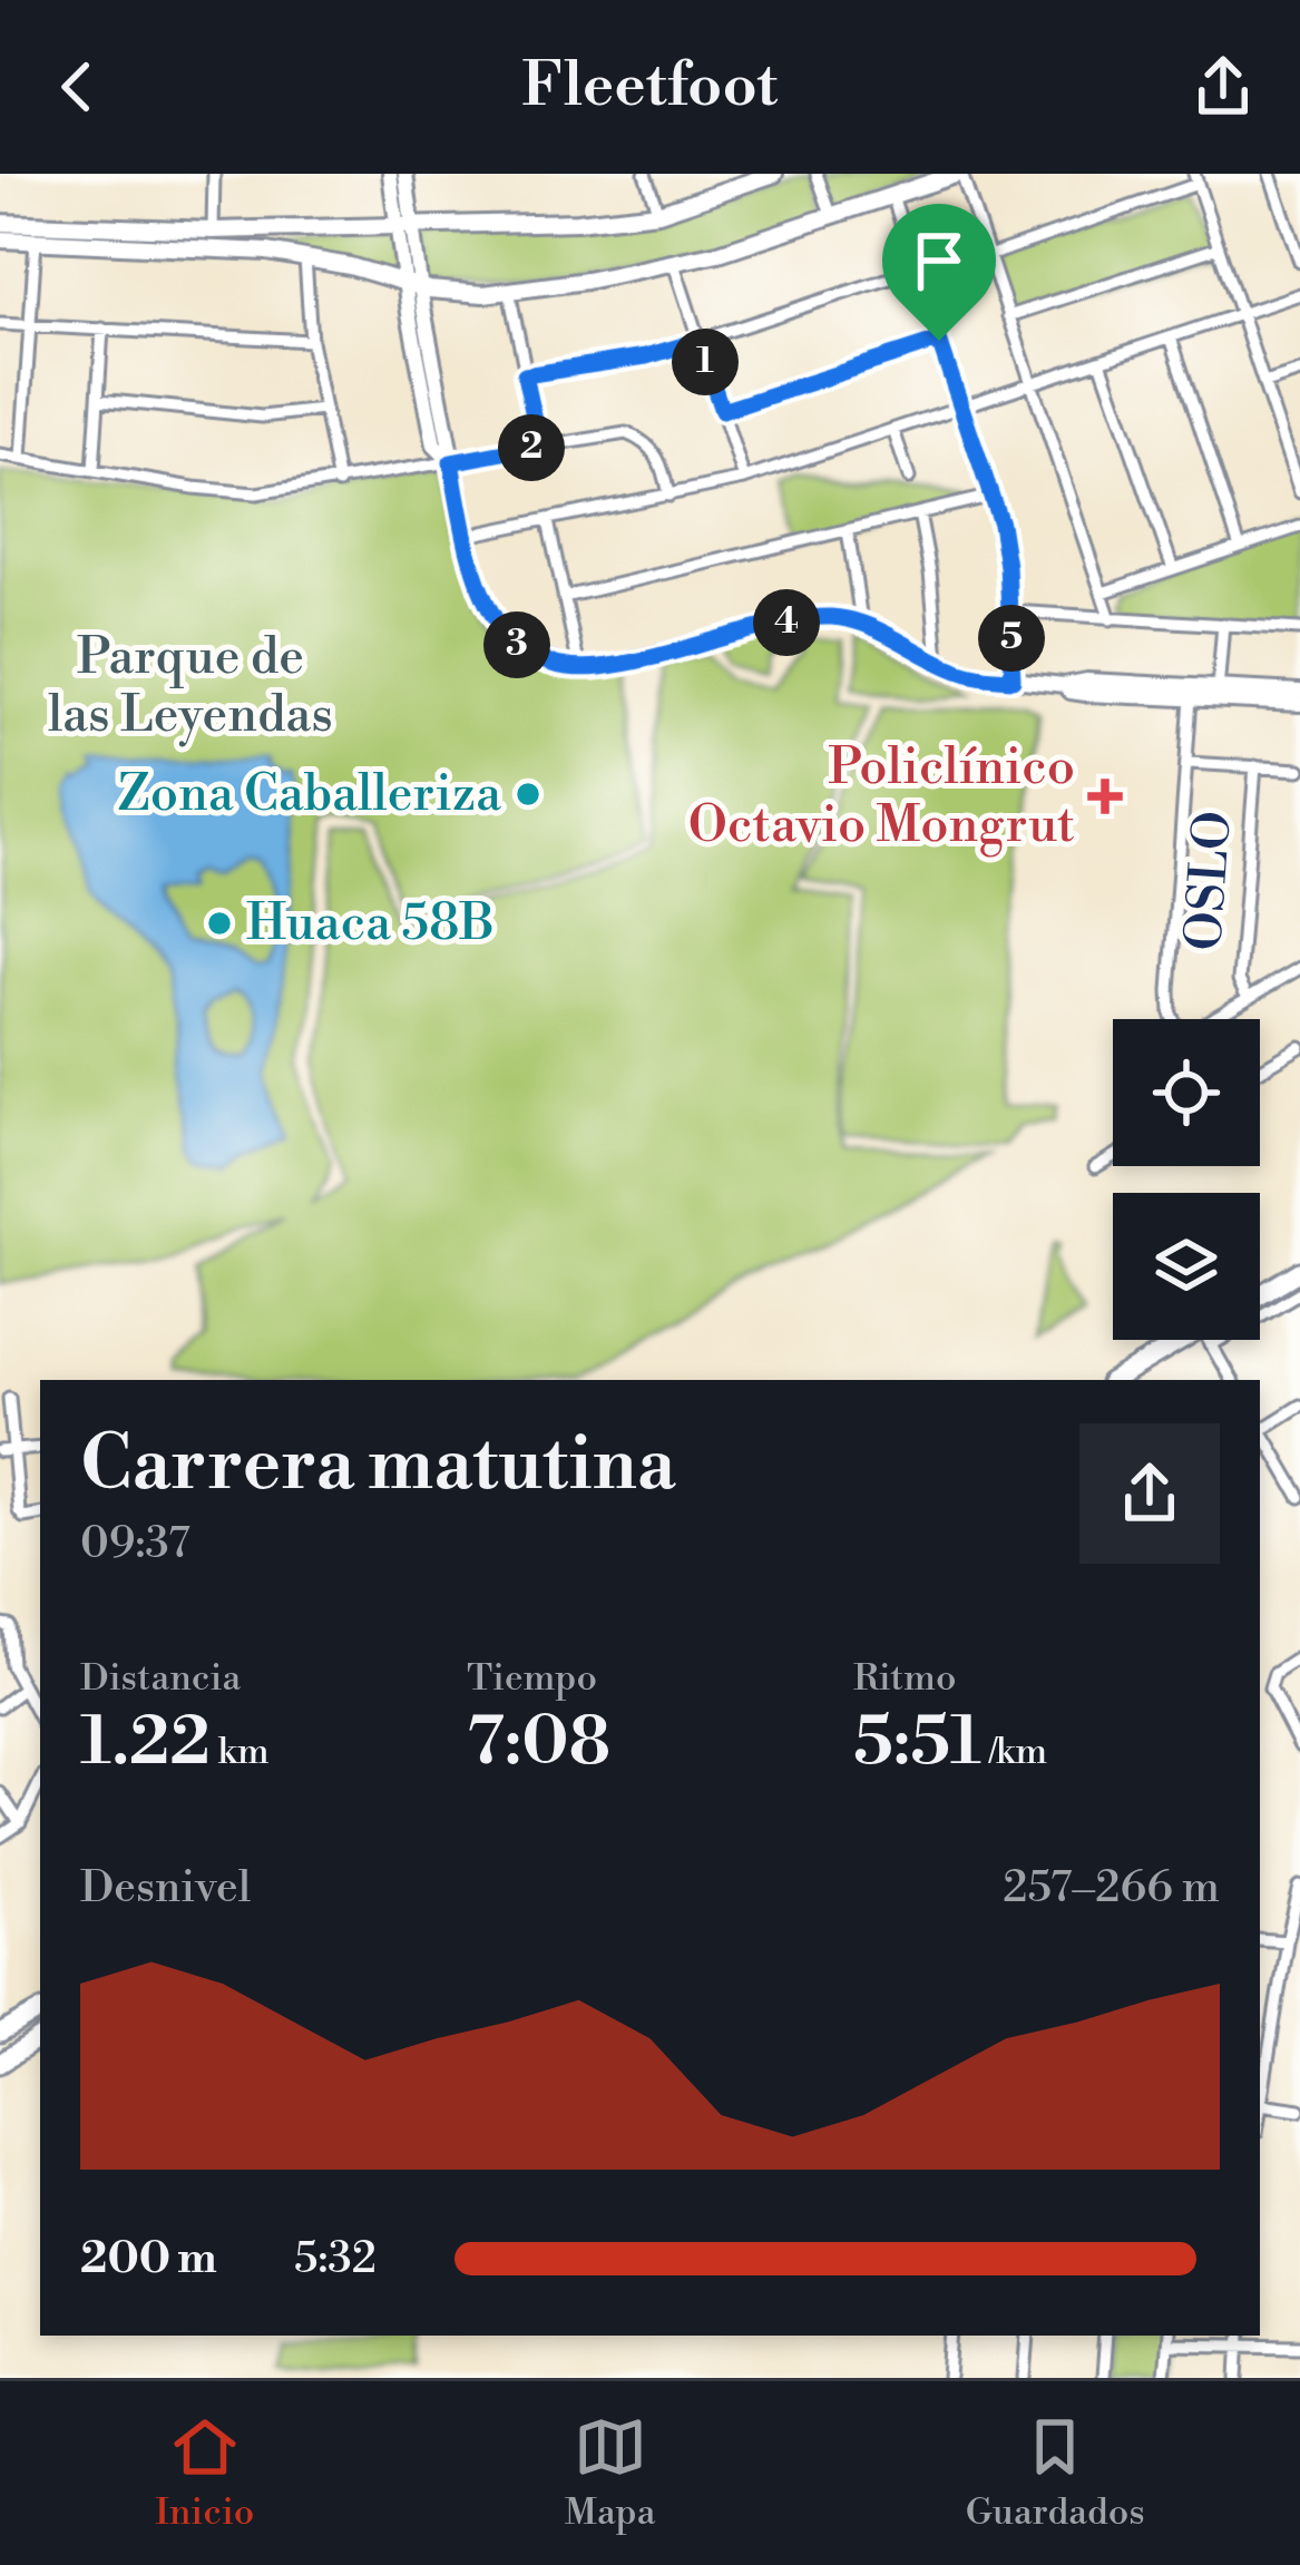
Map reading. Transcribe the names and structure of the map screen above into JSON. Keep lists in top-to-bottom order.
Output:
{
  "streets": {
    "street": ["OSLO"]
  },
  "parks": ["Parque de las Leyendas"],
  "places": {
    "other": ["Zona Caballeriza", "Huaca 58B"],
    "health": ["Policlínico Octavio Mongrut"]
  },
  "page": {
    "header": "Fleetfoot",
    "pins": [
      "1",
      "2",
      "4",
      "5",
      "3"
    ],
    "heading": ["Carrera matutina", "09:37"],
    "stats": [
      ["Distancia", "1.22 km"],
      ["Tiempo", "7:08"],
      ["Ritmo", "5:51 /km"]
    ],
    "chart": ["Desnivel", "257–266 m"],
    "list": [
      {
        "name": "200 m",
        "note": "5:32"
      }
    ],
    "tabs": ["Inicio", "Mapa", "Guardados"]
  }
}
